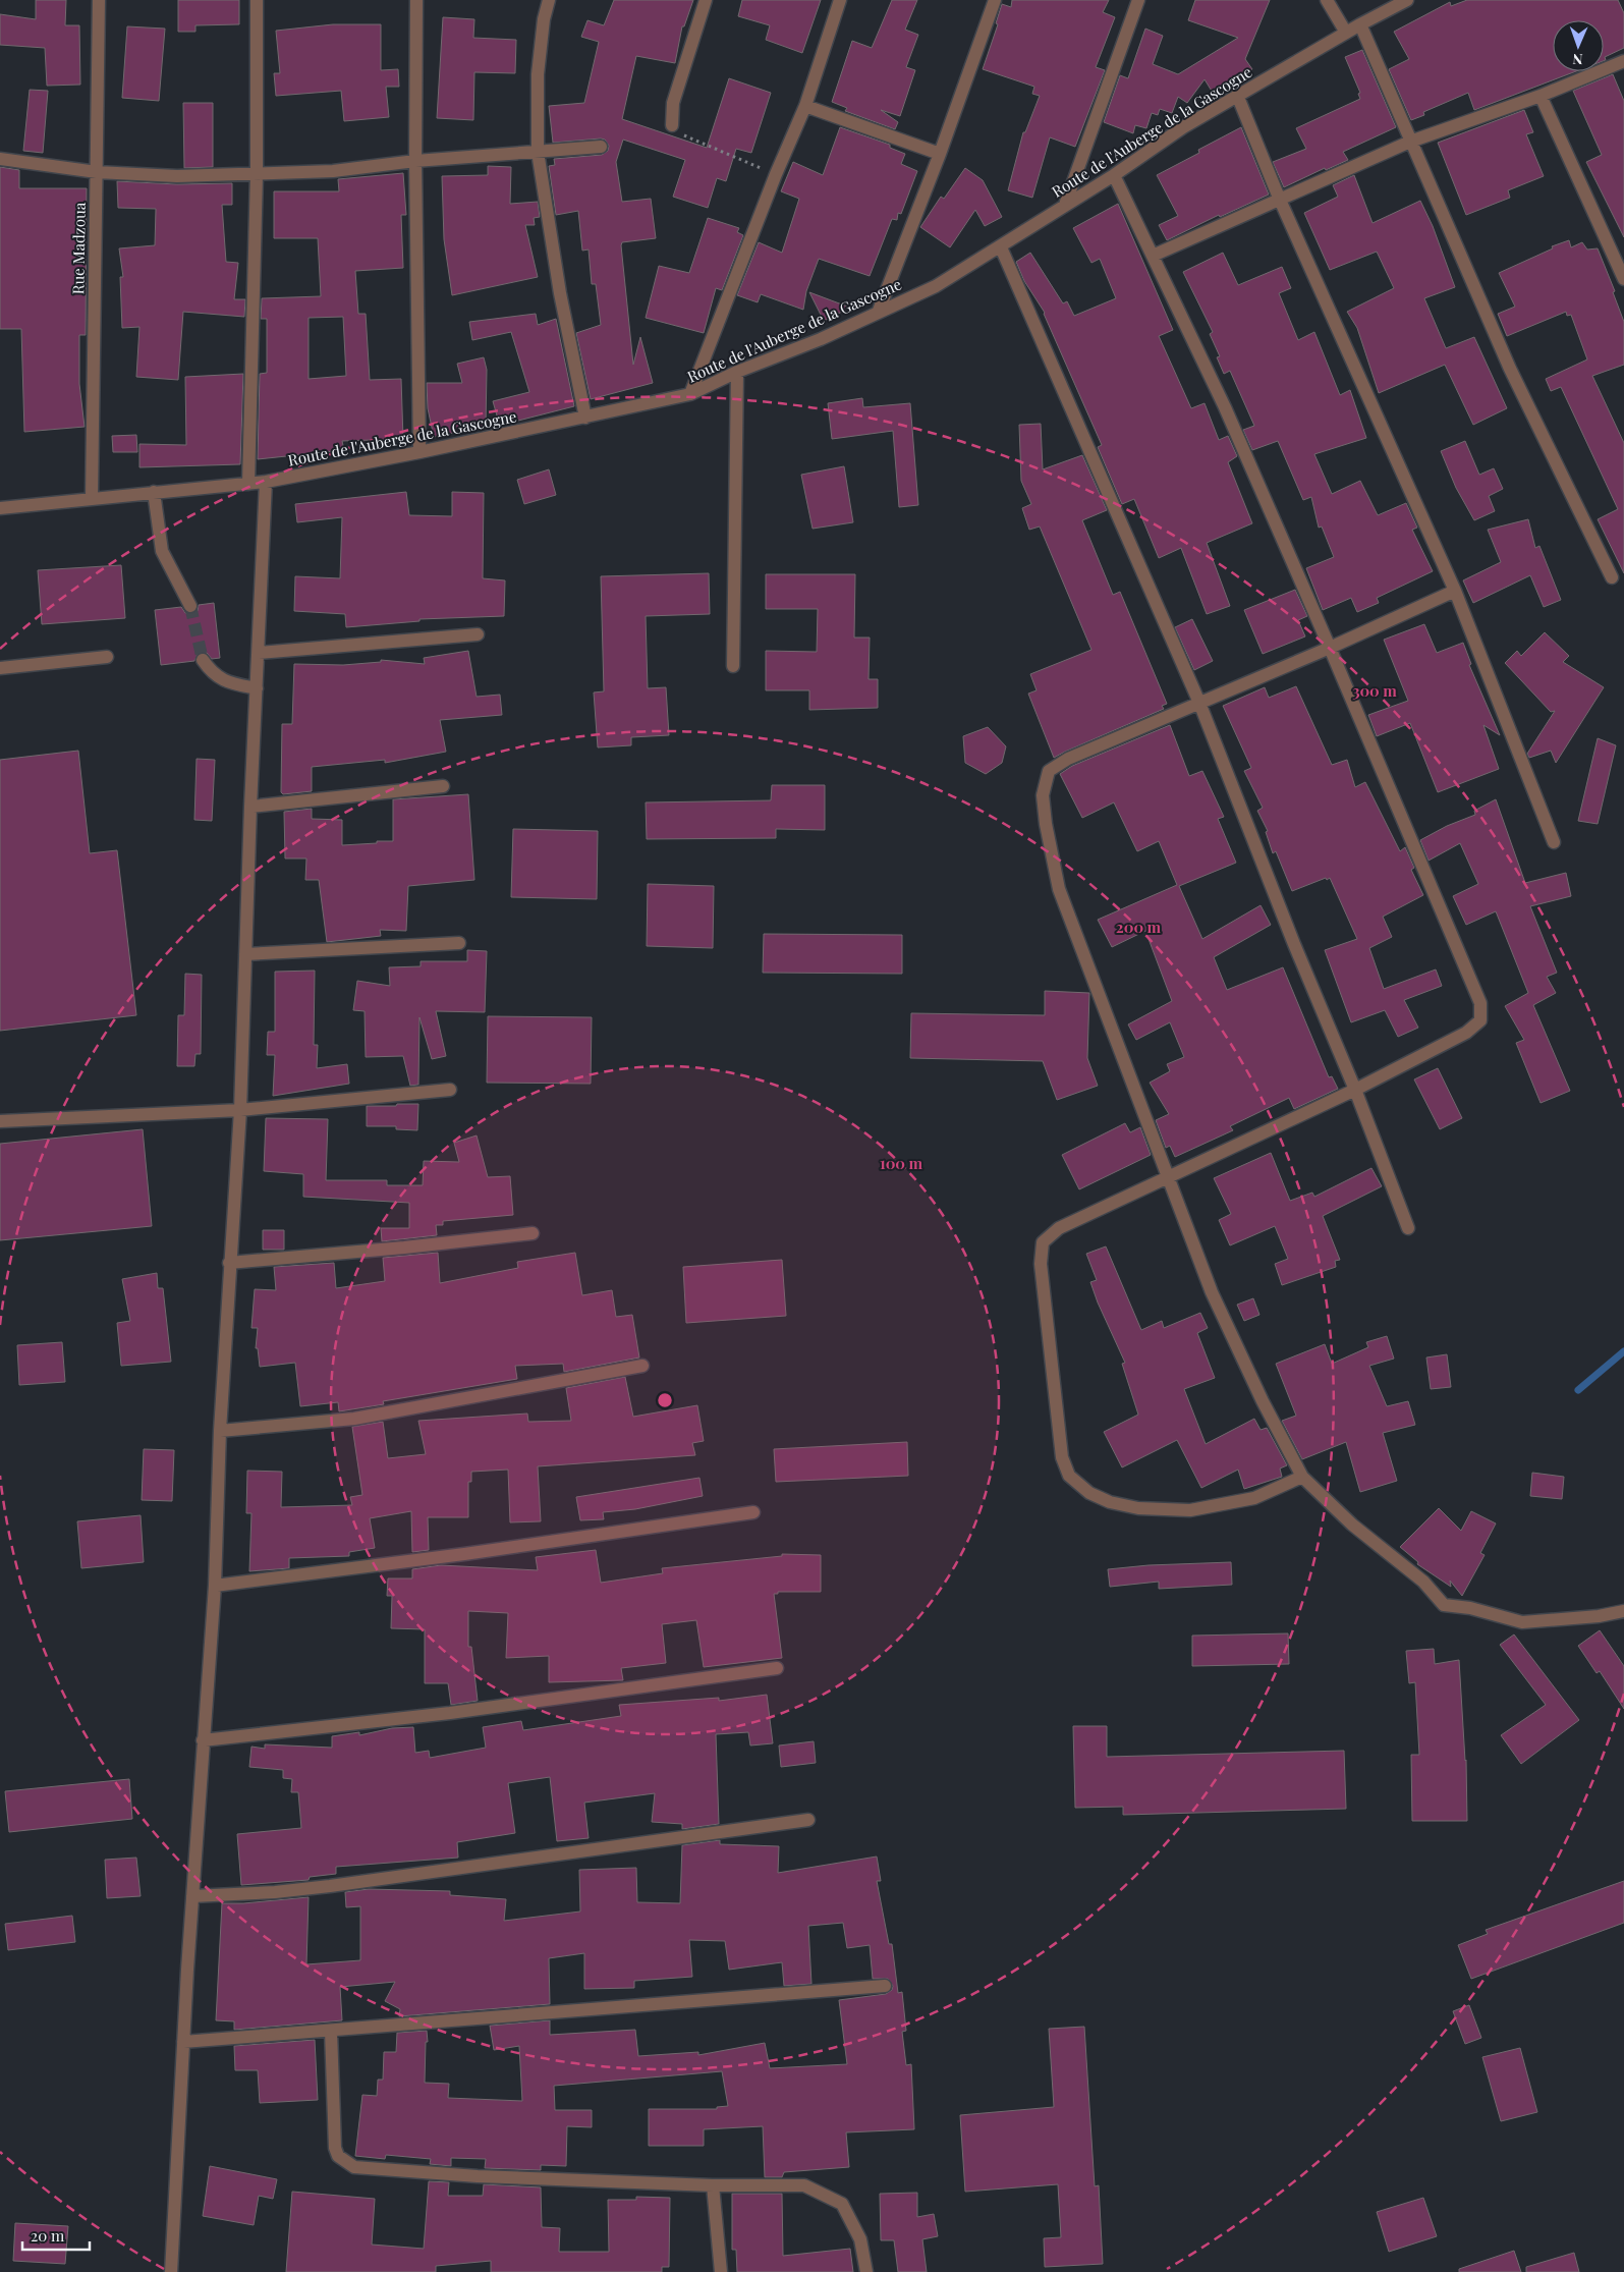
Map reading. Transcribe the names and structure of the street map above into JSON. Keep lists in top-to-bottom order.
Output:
{
  "streets": {
    "street": ["Route de l'Auberge de la Gascogne", "Rue Madzoua"]
  },
  "crossings": [
    ["Route de l'Auberge de la Gascogne", "Rue Madzoua"]
  ],
  "scale_bar": "20 m",
  "north": "bottom",
  "rings": ["300 m", "200 m", "100 m"]
}
